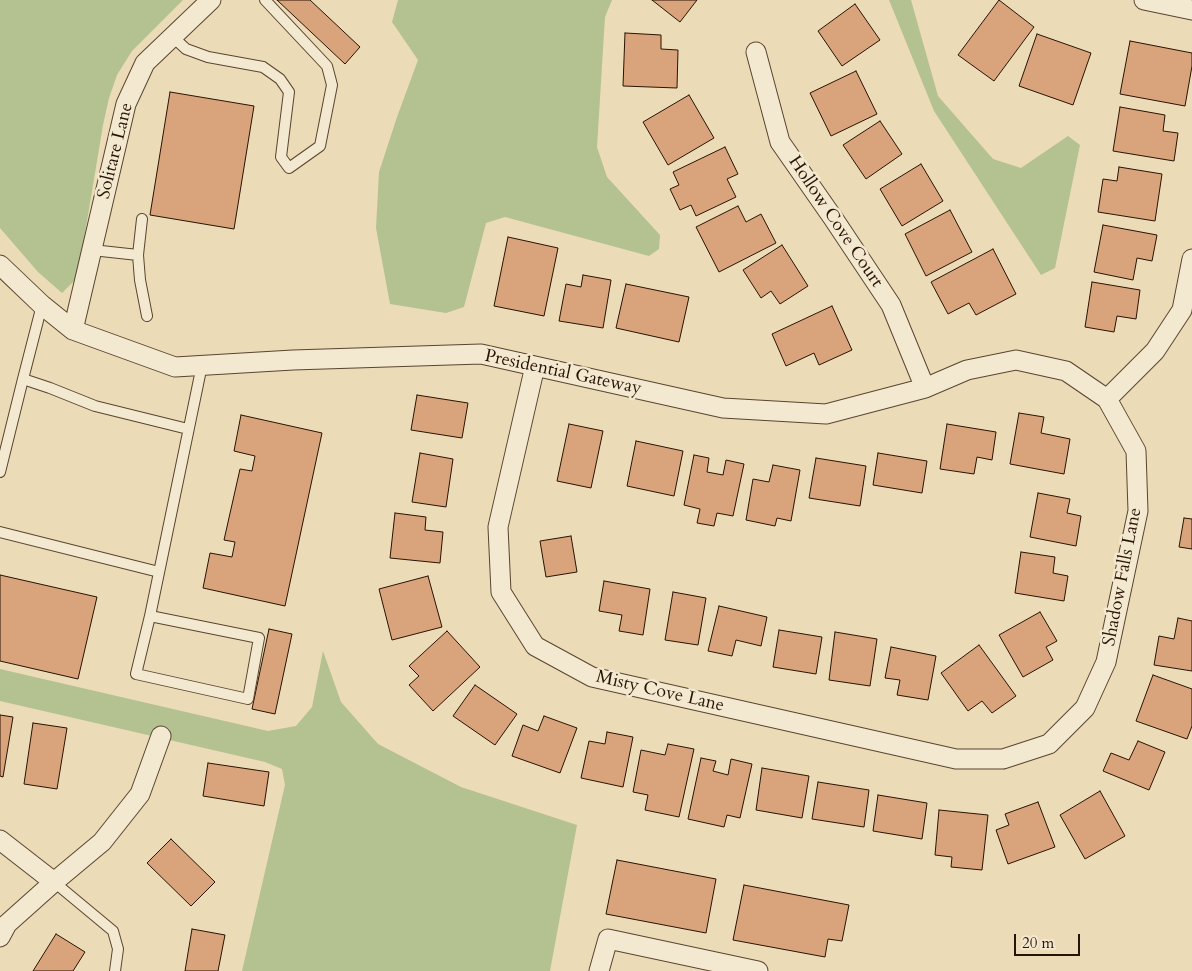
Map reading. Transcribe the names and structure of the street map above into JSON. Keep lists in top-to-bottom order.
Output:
{
  "streets": {
    "street": [
      "Solitare Lane",
      "Hollow Cove Court",
      "Presidential Gateway",
      "Shadow Falls Lane",
      "Misty Cove Lane"
    ]
  },
  "crossings": [
    ["Solitare Lane", "Presidential Gateway"],
    ["Hollow Cove Court", "Presidential Gateway"],
    ["Presidential Gateway", "Shadow Falls Lane"],
    ["Presidential Gateway", "Misty Cove Lane"],
    ["Shadow Falls Lane", "Misty Cove Lane"]
  ],
  "scale_bar": "20 m"
}
